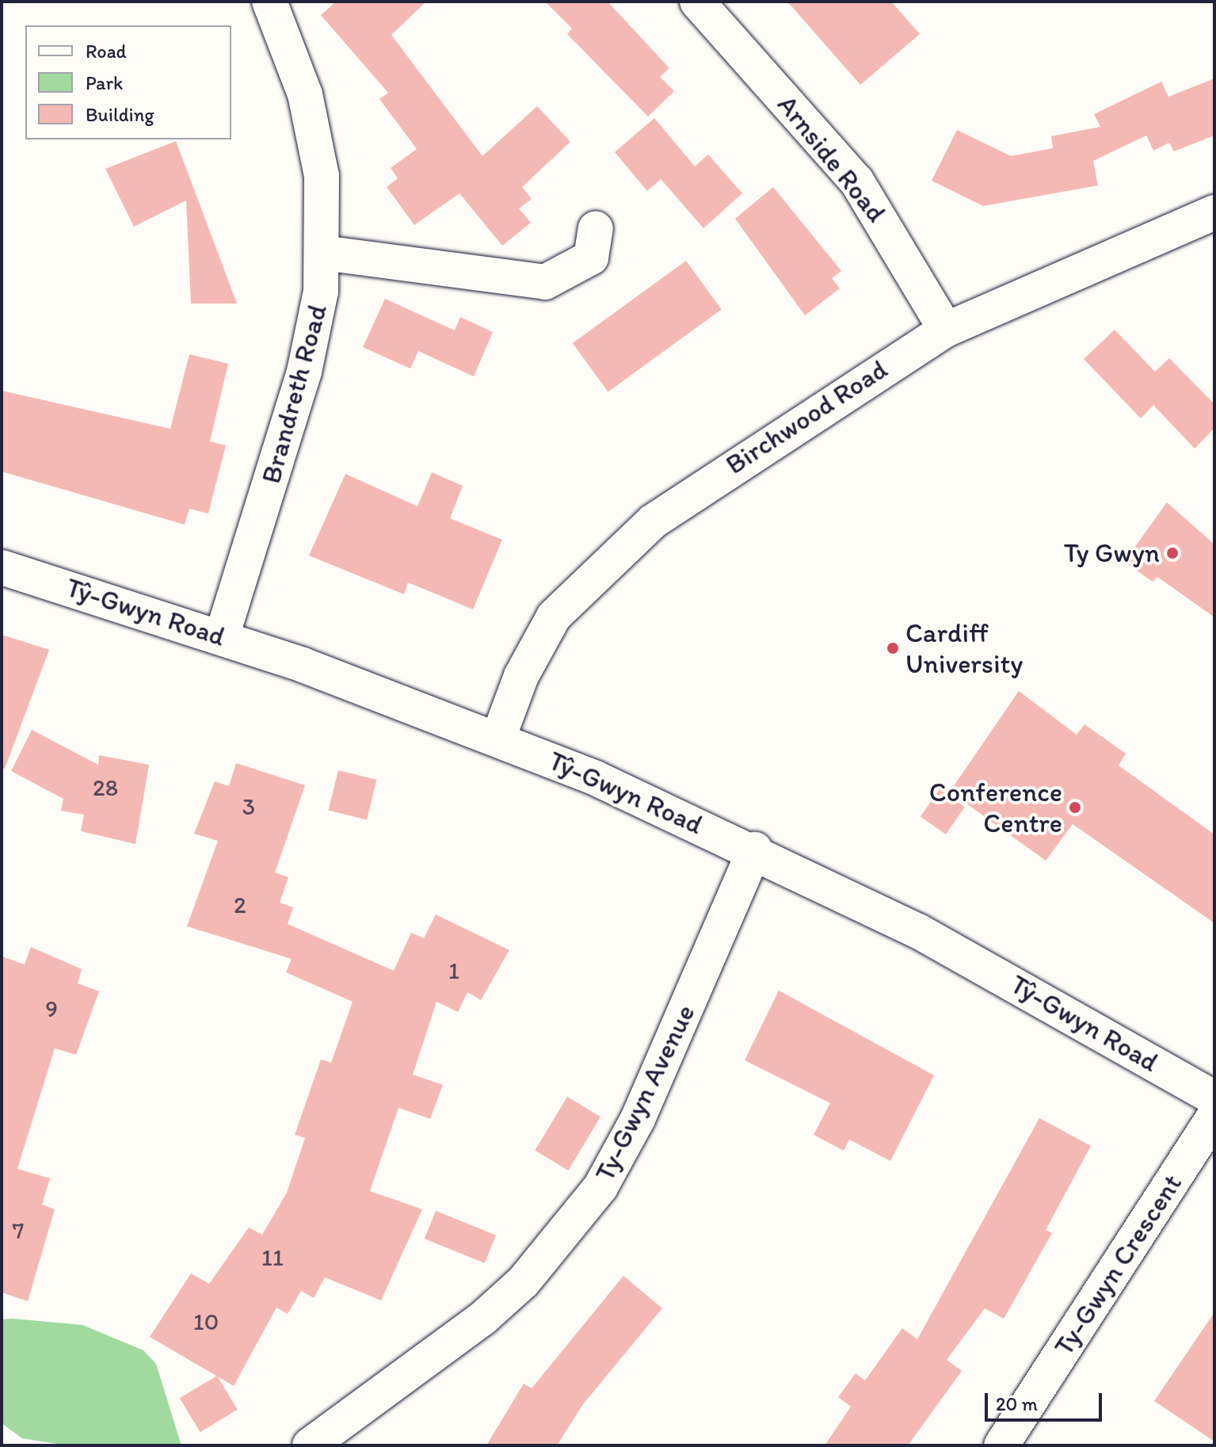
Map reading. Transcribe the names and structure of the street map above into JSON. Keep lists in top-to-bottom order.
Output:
{
  "streets": {
    "street": [
      "Arnside Road",
      "Brandreth Road",
      "Birchwood Road",
      "Tŷ-Gwyn Road",
      "Ty-Gwyn Avenue",
      "Ty-Gwyn Crescent"
    ]
  },
  "crossings": [
    ["Arnside Road", "Birchwood Road"],
    ["Brandreth Road", "Tŷ-Gwyn Road"],
    ["Birchwood Road", "Tŷ-Gwyn Road"],
    ["Tŷ-Gwyn Road", "Ty-Gwyn Avenue"]
  ],
  "places": ["Ty Gwyn", "Cardiff University", "Conference Centre"],
  "house_numbers": [
    "28",
    "3",
    "2",
    "1",
    "9",
    "7",
    "11",
    "10"
  ],
  "legend": ["Road", "Park", "Building"],
  "scale_bar": "20 m"
}
